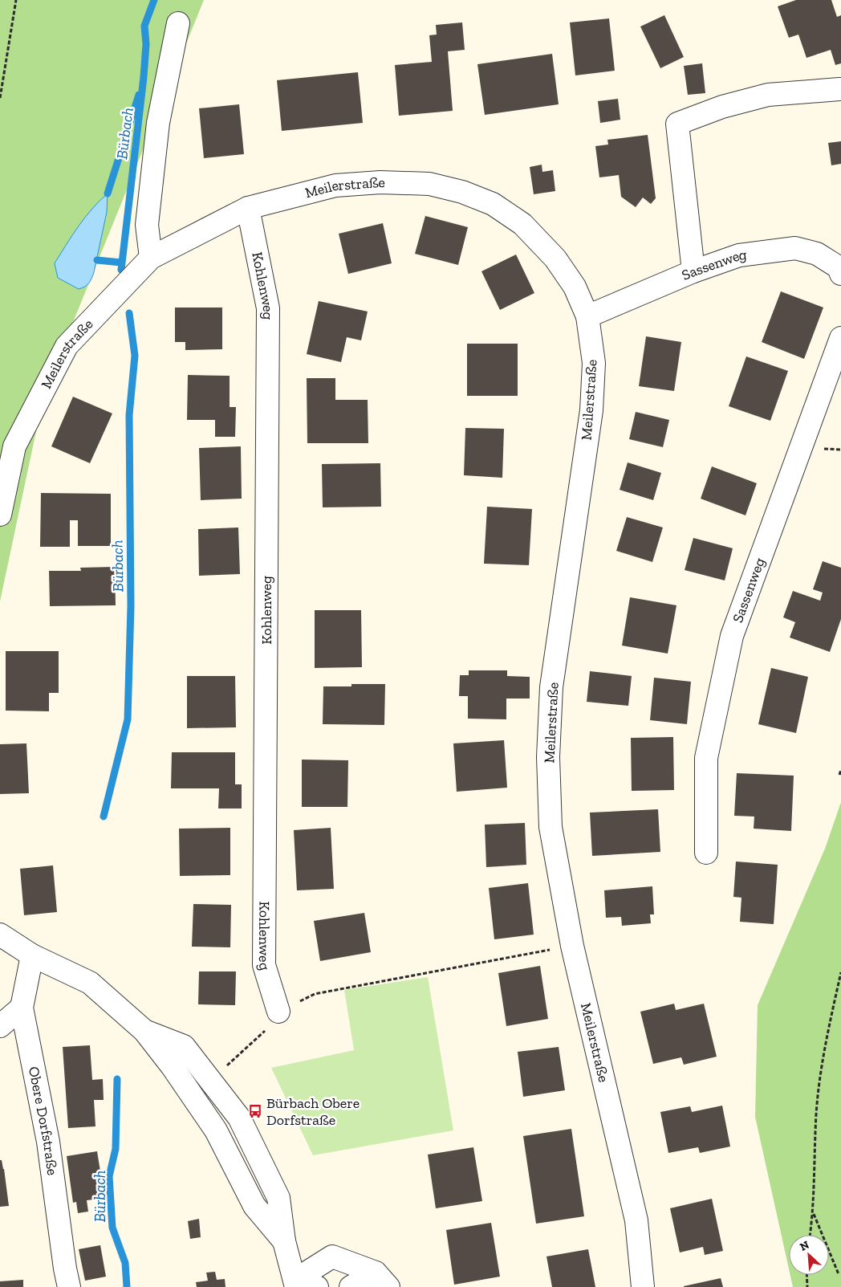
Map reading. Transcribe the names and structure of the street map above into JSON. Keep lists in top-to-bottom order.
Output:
{
  "streets": {
    "street": [
      "Meilerstraße",
      "Sassenweg",
      "Kohlenweg",
      "Obere Dorfstraße"
    ]
  },
  "crossings": [
    ["Meilerstraße", "Sassenweg"],
    ["Meilerstraße", "Kohlenweg"]
  ],
  "water": ["Bürbach"],
  "places": {
    "bus stop": ["Bürbach Obere Dorfstraße"]
  },
  "north": "top left"
}
